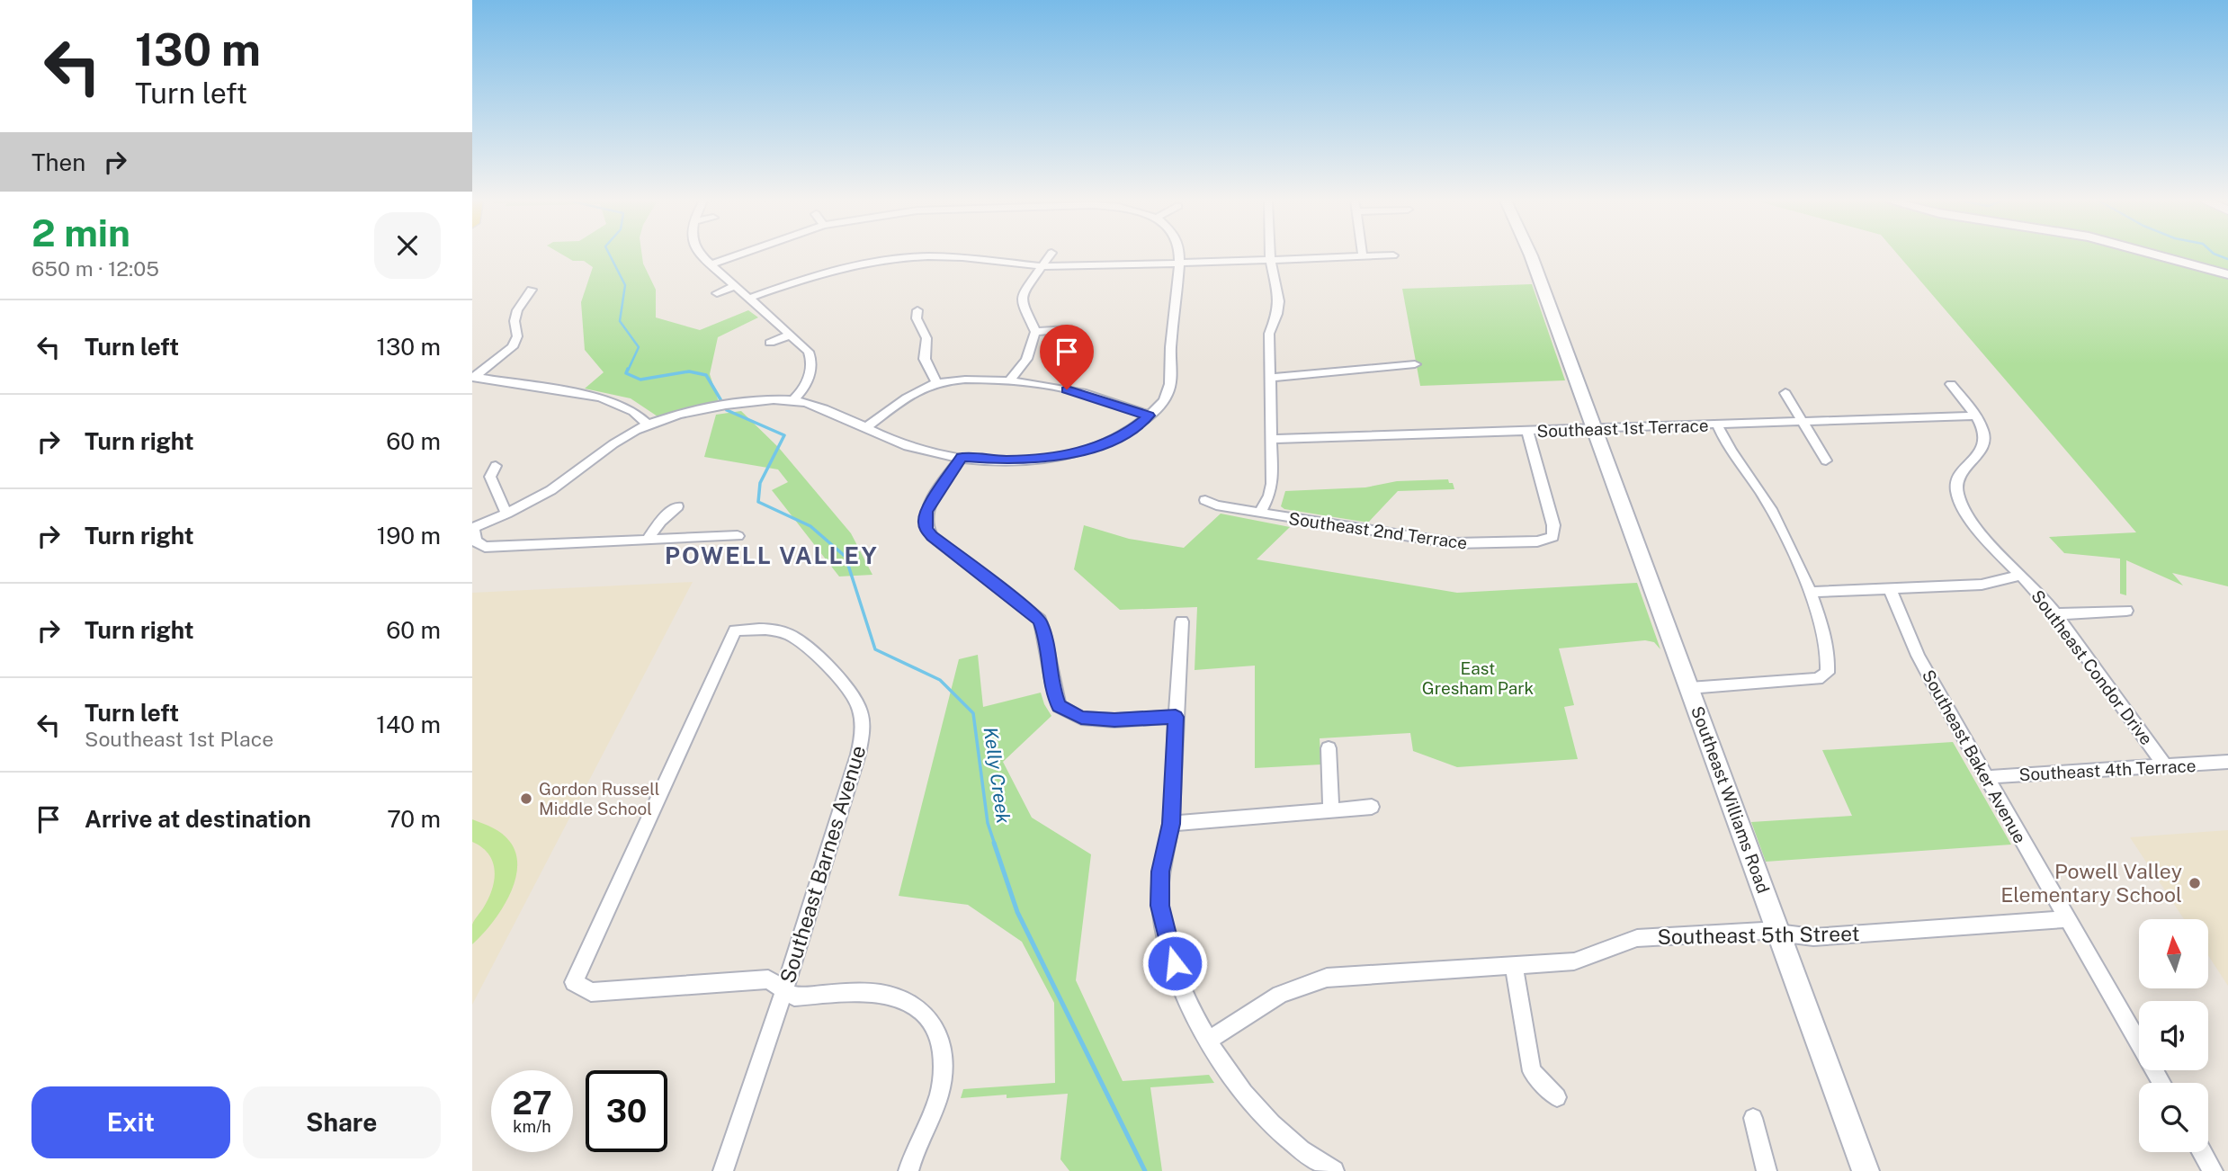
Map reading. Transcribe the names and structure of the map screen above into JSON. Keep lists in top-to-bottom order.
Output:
{
  "streets": {
    "street": [
      "Southeast 1st Terrace",
      "Southeast 2nd Terrace",
      "Southeast Condor Drive",
      "Southeast Baker Avenue",
      "Southeast 4th Terrace",
      "Southeast Williams Road",
      "Southeast Barnes Avenue",
      "Southeast 5th Street"
    ]
  },
  "crossings": [
    ["Southeast 1st Terrace", "Southeast 2nd Terrace"],
    ["Southeast 1st Terrace", "Southeast Condor Drive"],
    ["Southeast 1st Terrace", "Southeast Williams Road"],
    ["Southeast Condor Drive", "Southeast 4th Terrace"],
    ["Southeast Baker Avenue", "Southeast 4th Terrace"],
    ["Southeast Baker Avenue", "Southeast 5th Street"],
    ["Southeast Williams Road", "Southeast 5th Street"]
  ],
  "districts": ["POWELL VALLEY"],
  "water": ["Kelly Creek"],
  "parks": ["East Gresham Park"],
  "places": ["Gordon Russell Middle School", "Powell Valley Elementary School"],
  "north": "top",
  "page": {
    "turn": ["130 m", "Turn left"],
    "then": "Then",
    "heading": ["2 min", "650 m · 12:05"],
    "list": [
      {
        "name": "Turn left",
        "value": "130 m"
      },
      {
        "name": "Turn right",
        "value": "60 m"
      },
      {
        "name": "Turn right",
        "value": "190 m"
      },
      {
        "name": "Turn right",
        "value": "60 m"
      },
      {
        "name": "Turn left",
        "note": "Southeast 1st Place",
        "value": "140 m"
      },
      {
        "name": "Arrive at destination",
        "value": "70 m"
      }
    ],
    "speed": "27 km/h",
    "limit": "30",
    "buttons": ["Exit", "Share"]
  }
}
